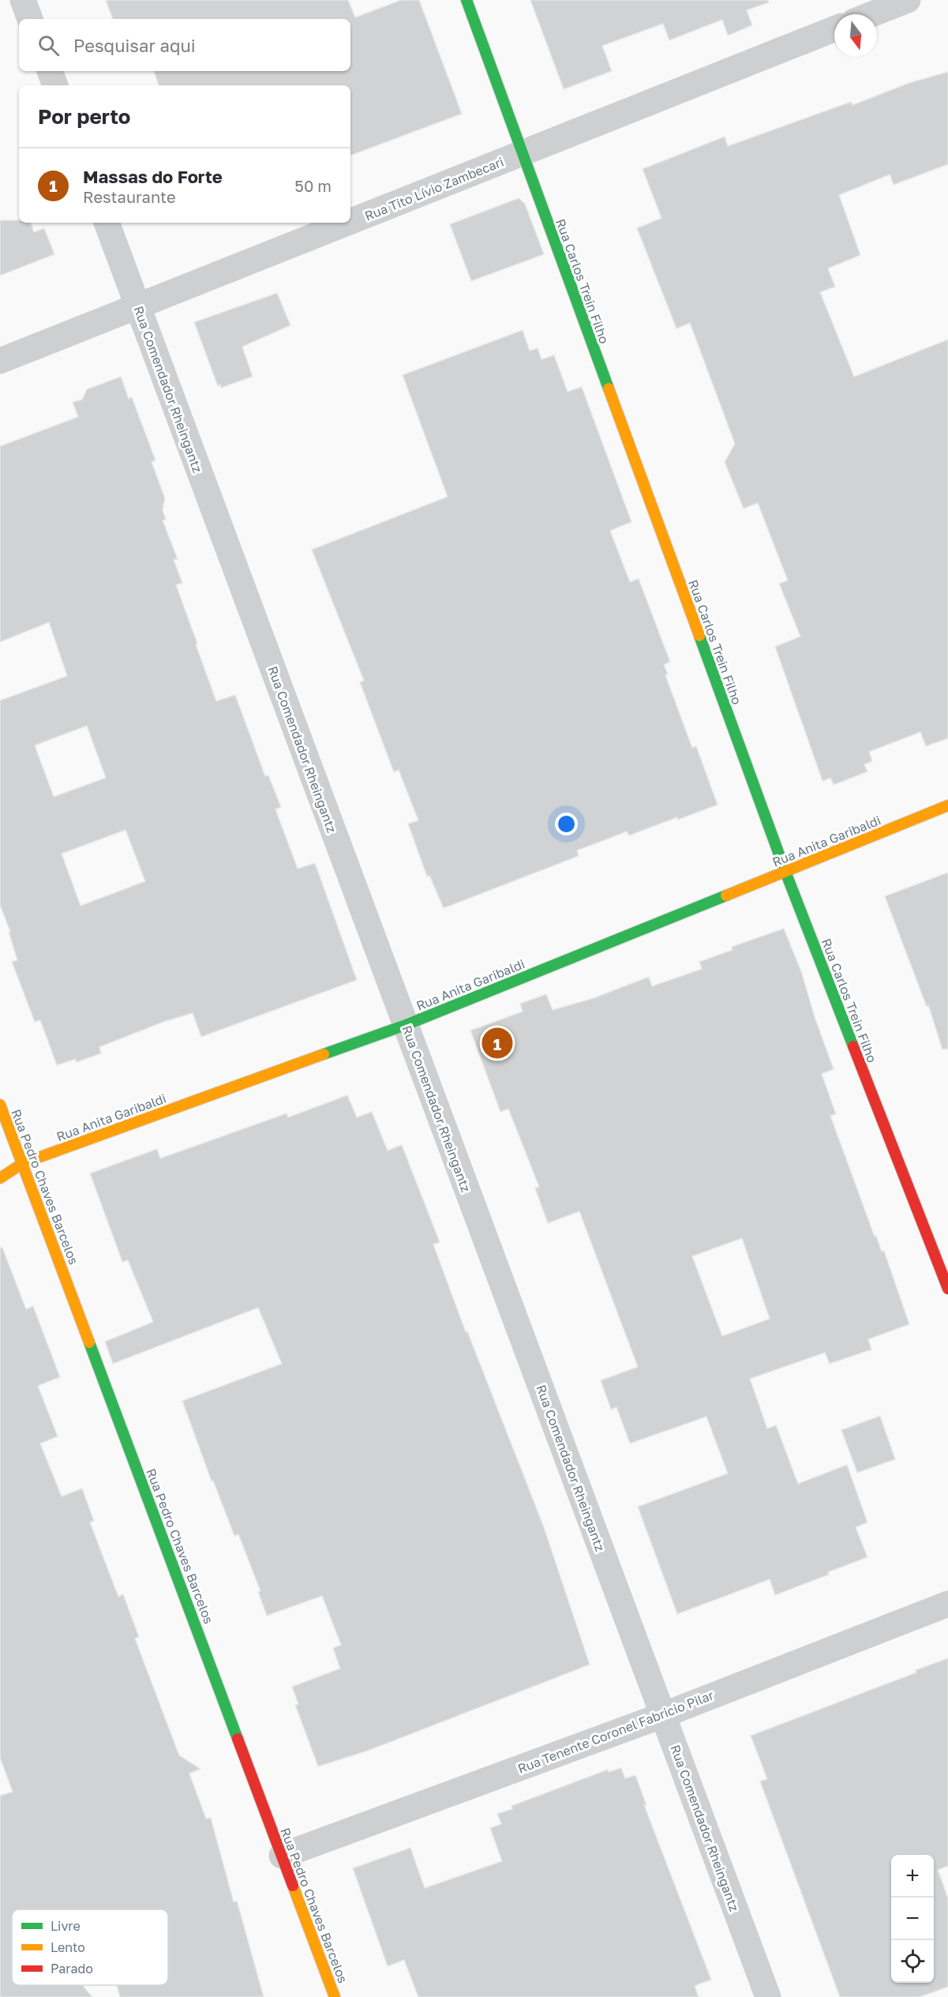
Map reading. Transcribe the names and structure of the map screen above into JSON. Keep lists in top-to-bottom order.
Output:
{
  "streets": {
    "street": [
      "Rua Tito Lívio Zambecari",
      "Rua Carlos Trein Filho",
      "Rua Comendador Rheingantz",
      "Rua Anita Garibaldi",
      "Rua Pedro Chaves Barcelos",
      "Rua Tenente Coronel Fabricio Pilar"
    ]
  },
  "crossings": [
    ["Rua Tito Lívio Zambecari", "Rua Carlos Trein Filho"],
    ["Rua Tito Lívio Zambecari", "Rua Comendador Rheingantz"],
    ["Rua Carlos Trein Filho", "Rua Anita Garibaldi"],
    ["Rua Comendador Rheingantz", "Rua Anita Garibaldi"],
    ["Rua Comendador Rheingantz", "Rua Tenente Coronel Fabricio Pilar"],
    ["Rua Anita Garibaldi", "Rua Pedro Chaves Barcelos"],
    ["Rua Pedro Chaves Barcelos", "Rua Tenente Coronel Fabricio Pilar"]
  ],
  "legend": ["Livre", "Lento", "Parado"],
  "north": "bottom",
  "page": {
    "search": "Pesquisar aqui",
    "heading": "Por perto",
    "list": [
      {
        "mark": "1",
        "name": "Massas do Forte",
        "note": "Restaurante",
        "value": "50 m"
      }
    ],
    "pins": "1",
    "map_buttons": ["+", "−"]
  }
}
